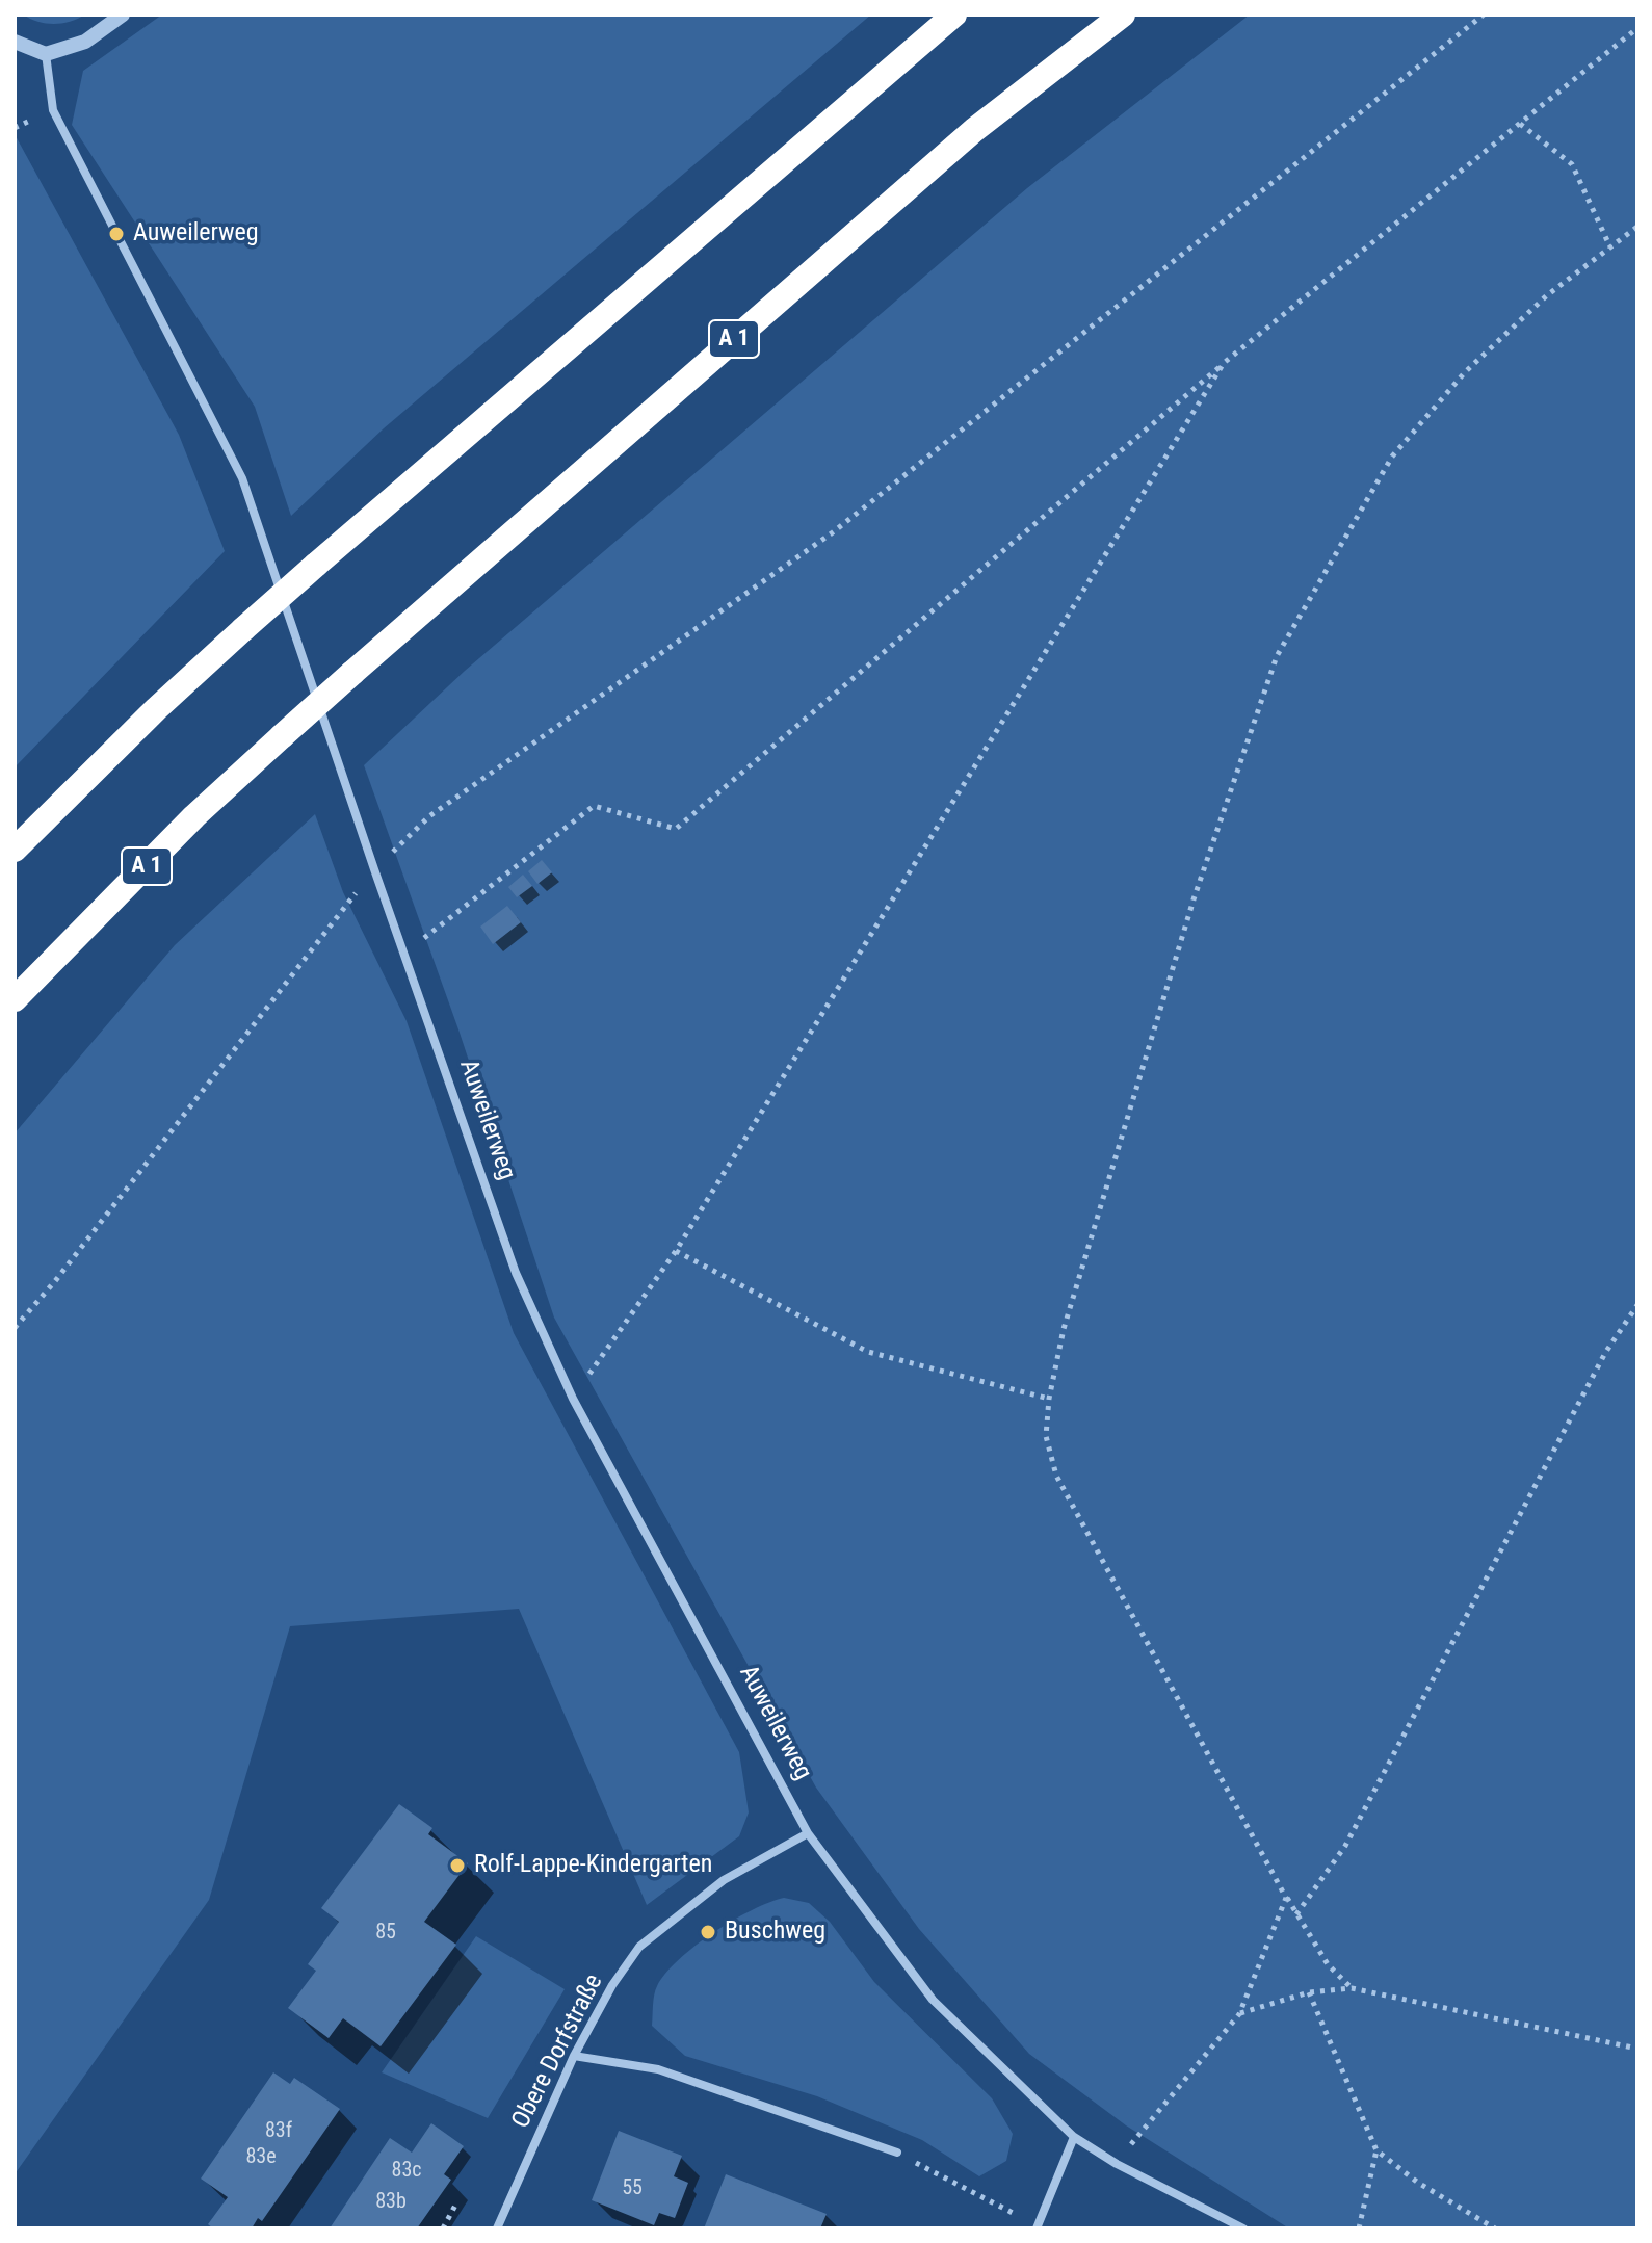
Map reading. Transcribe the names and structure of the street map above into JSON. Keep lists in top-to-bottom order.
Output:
{
  "streets": {
    "highway": ["A 1"],
    "street": ["Auweilerweg", "Obere Dorfstraße"]
  },
  "crossings": [
    ["Auweilerweg", "Obere Dorfstraße"]
  ],
  "places": ["Auweilerweg", "Rolf-Lappe-Kindergarten", "Buschweg"],
  "house_numbers": [
    "85",
    "83f",
    "83e",
    "83c",
    "55",
    "83b"
  ]
}
